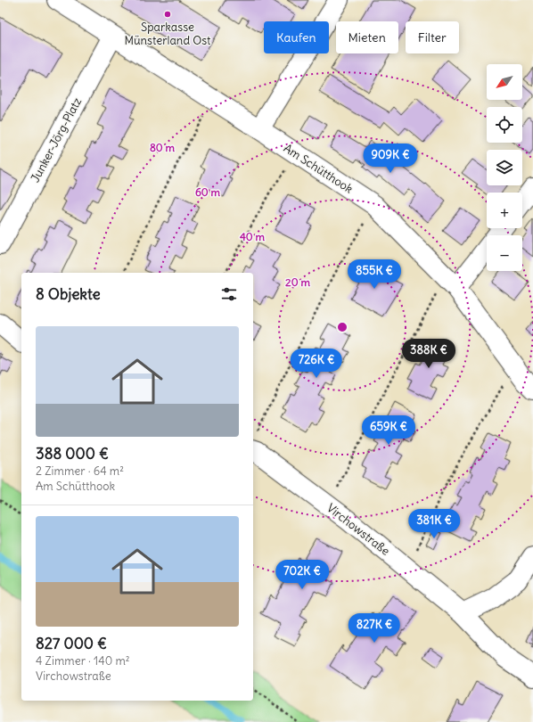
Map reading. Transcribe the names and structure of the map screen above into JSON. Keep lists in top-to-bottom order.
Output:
{
  "streets": {
    "street": ["Junker-Jörg-Platz", "Am Schütthook", "Virchowstraße"]
  },
  "crossings": [
    ["Junker-Jörg-Platz", "Am Schütthook"]
  ],
  "places": ["Sparkasse Münsterland Ost"],
  "north": "bottom left",
  "page": {
    "chip": ["Kaufen", "Mieten", "Filter"],
    "map_buttons": ["+", "−"],
    "price": [
      "909K €",
      "855K €",
      "388K €",
      "726K €",
      "659K €",
      "381K €",
      "702K €",
      "827K €"
    ],
    "heading": "8 Objekte",
    "list": [
      {
        "name": "388 000 €",
        "note": "2 Zimmer · 64 m² · Am Schütthook"
      },
      {
        "name": "827 000 €",
        "note": "4 Zimmer · 140 m² · Virchowstraße"
      }
    ]
  },
  "rings": [
    "80 m",
    "60 m",
    "40 m",
    "20 m"
  ]
}
